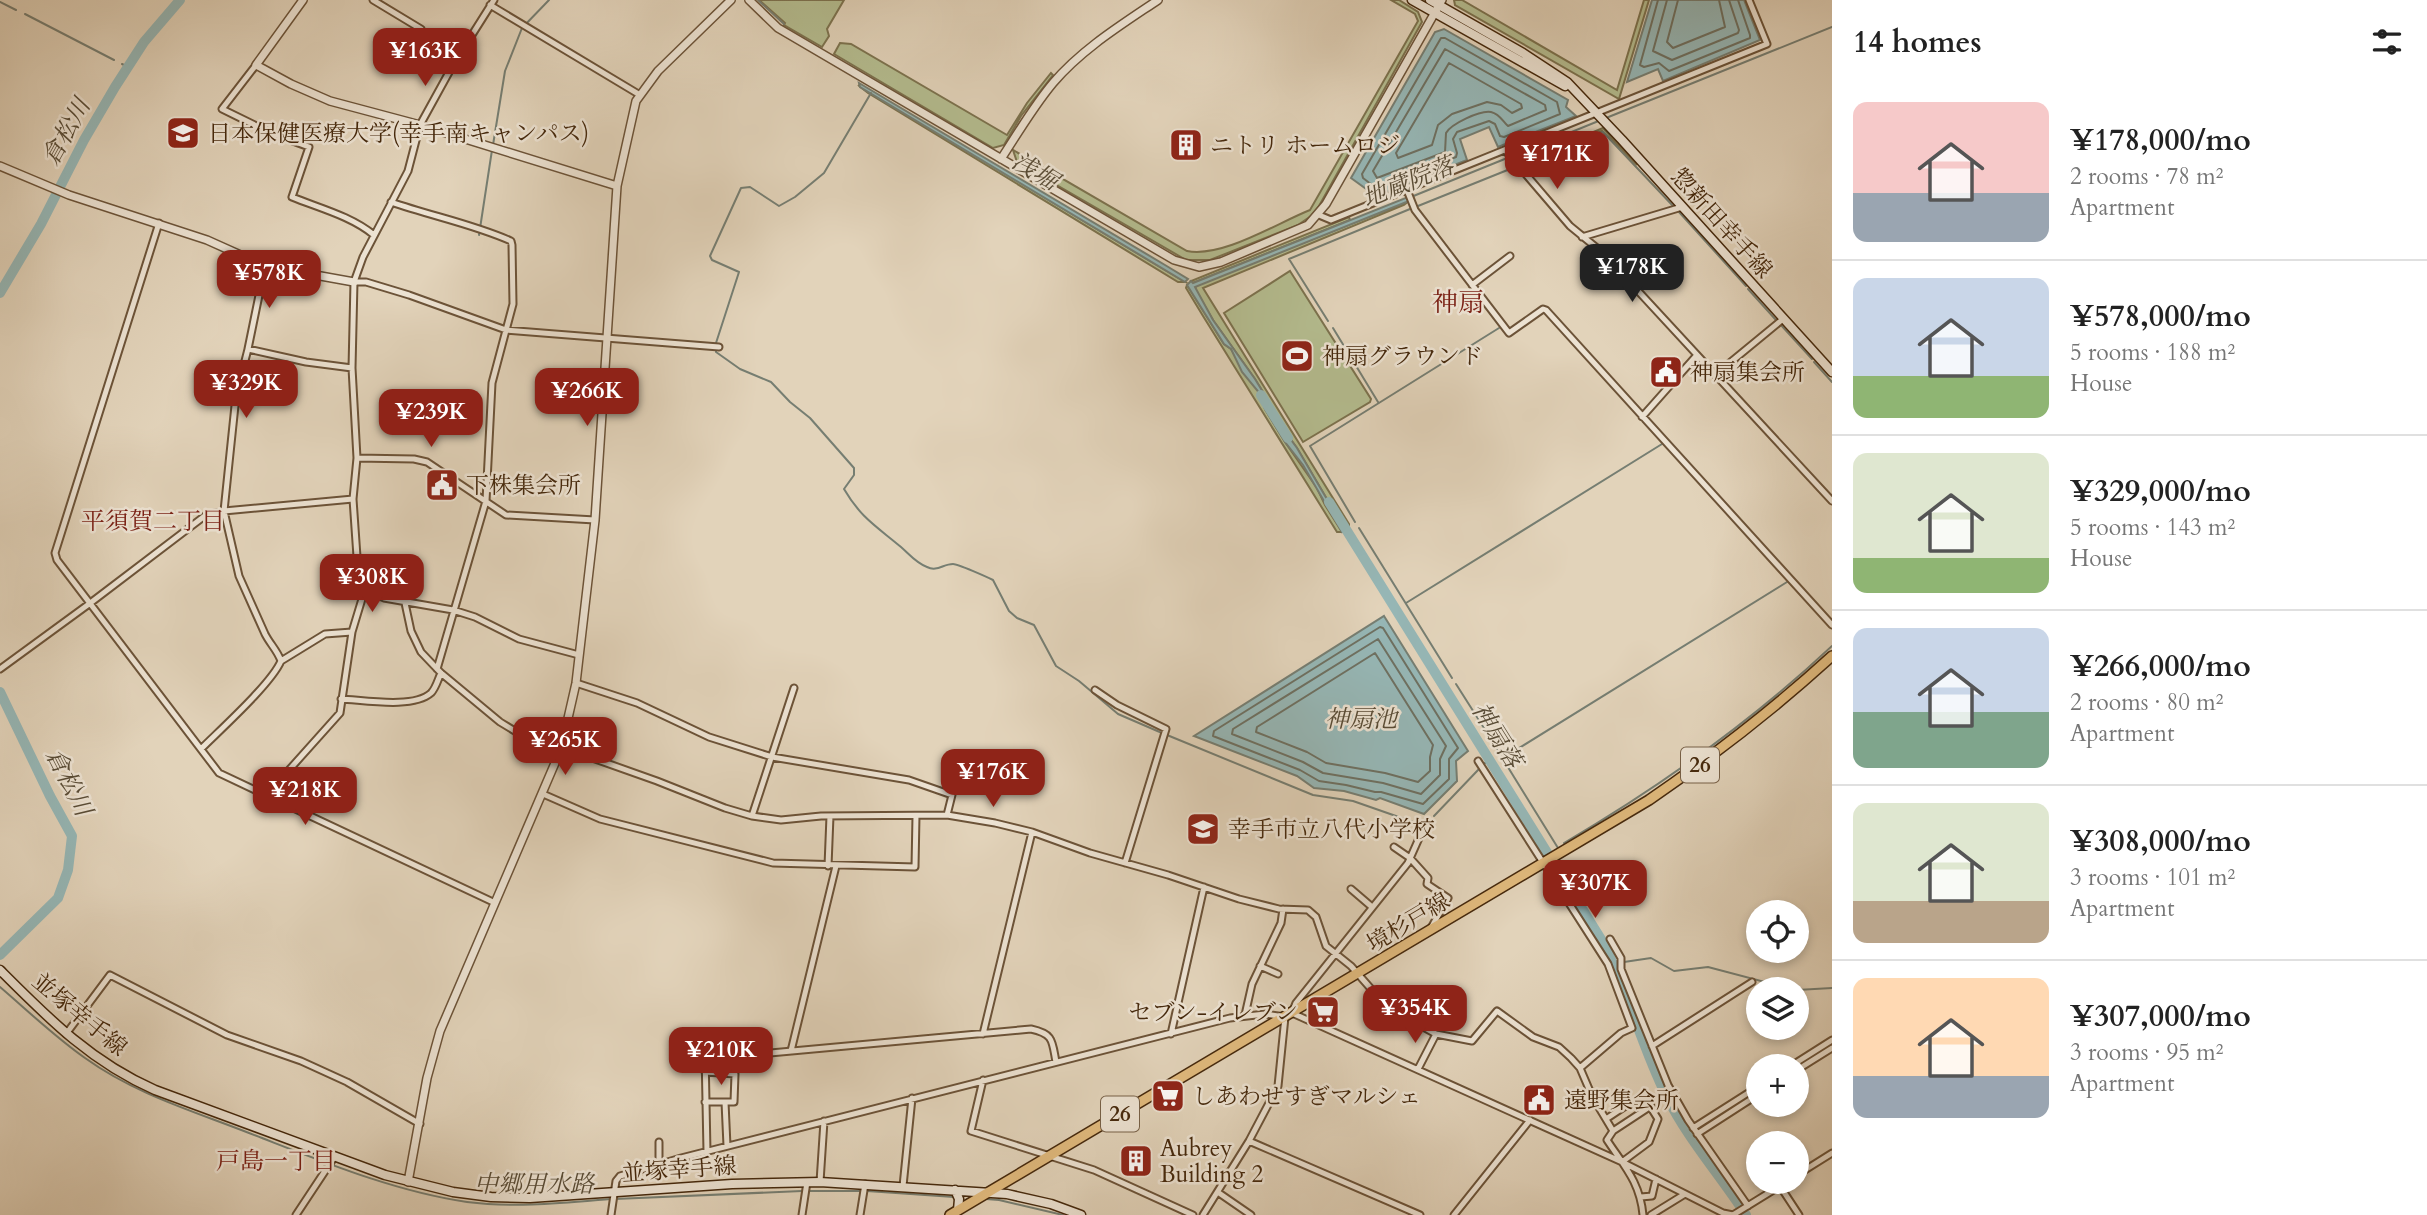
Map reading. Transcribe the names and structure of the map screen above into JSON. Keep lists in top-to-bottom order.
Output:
{
  "streets": {
    "main road": [
      "惣新田幸手線",
      "26",
      "境杉戸線",
      "並塚幸手線"
    ]
  },
  "crossings": [
    ["境杉戸線", "並塚幸手線"]
  ],
  "districts": ["神扇", "平須賀二丁目", "戸島一丁目"],
  "water": [
    "倉松川",
    "浅堀",
    "地蔵院落",
    "神扇池",
    "神扇落",
    "中郷用水路"
  ],
  "places": {
    "school or university": ["日本保健医療大学(幸手南キャンパス)", "幸手市立八代小学校"],
    "building": ["ニトリ ホームロジ", "Aubrey Building 2"],
    "sports": ["神扇グラウンド"],
    "public building": ["神扇集会所", "下株集会所", "遠野集会所"],
    "supermarket": ["セブン-イレブン", "しあわせすぎマルシェ"]
  },
  "page": {
    "heading": "14 homes",
    "price": [
      "¥163K",
      "¥171K",
      "¥178K",
      "¥578K",
      "¥329K",
      "¥266K",
      "¥239K",
      "¥308K",
      "¥265K",
      "¥176K",
      "¥218K",
      "¥307K",
      "¥354K",
      "¥210K"
    ],
    "list": [
      {
        "name": "¥178,000/mo",
        "note": "2 rooms · 78 m² · Apartment"
      },
      {
        "name": "¥578,000/mo",
        "note": "5 rooms · 188 m² · House"
      },
      {
        "name": "¥329,000/mo",
        "note": "5 rooms · 143 m² · House"
      },
      {
        "name": "¥266,000/mo",
        "note": "2 rooms · 80 m² · Apartment"
      },
      {
        "name": "¥308,000/mo",
        "note": "3 rooms · 101 m² · Apartment"
      },
      {
        "name": "¥307,000/mo",
        "note": "3 rooms · 95 m² · Apartment"
      }
    ],
    "map_buttons": ["+", "−"]
  }
}
